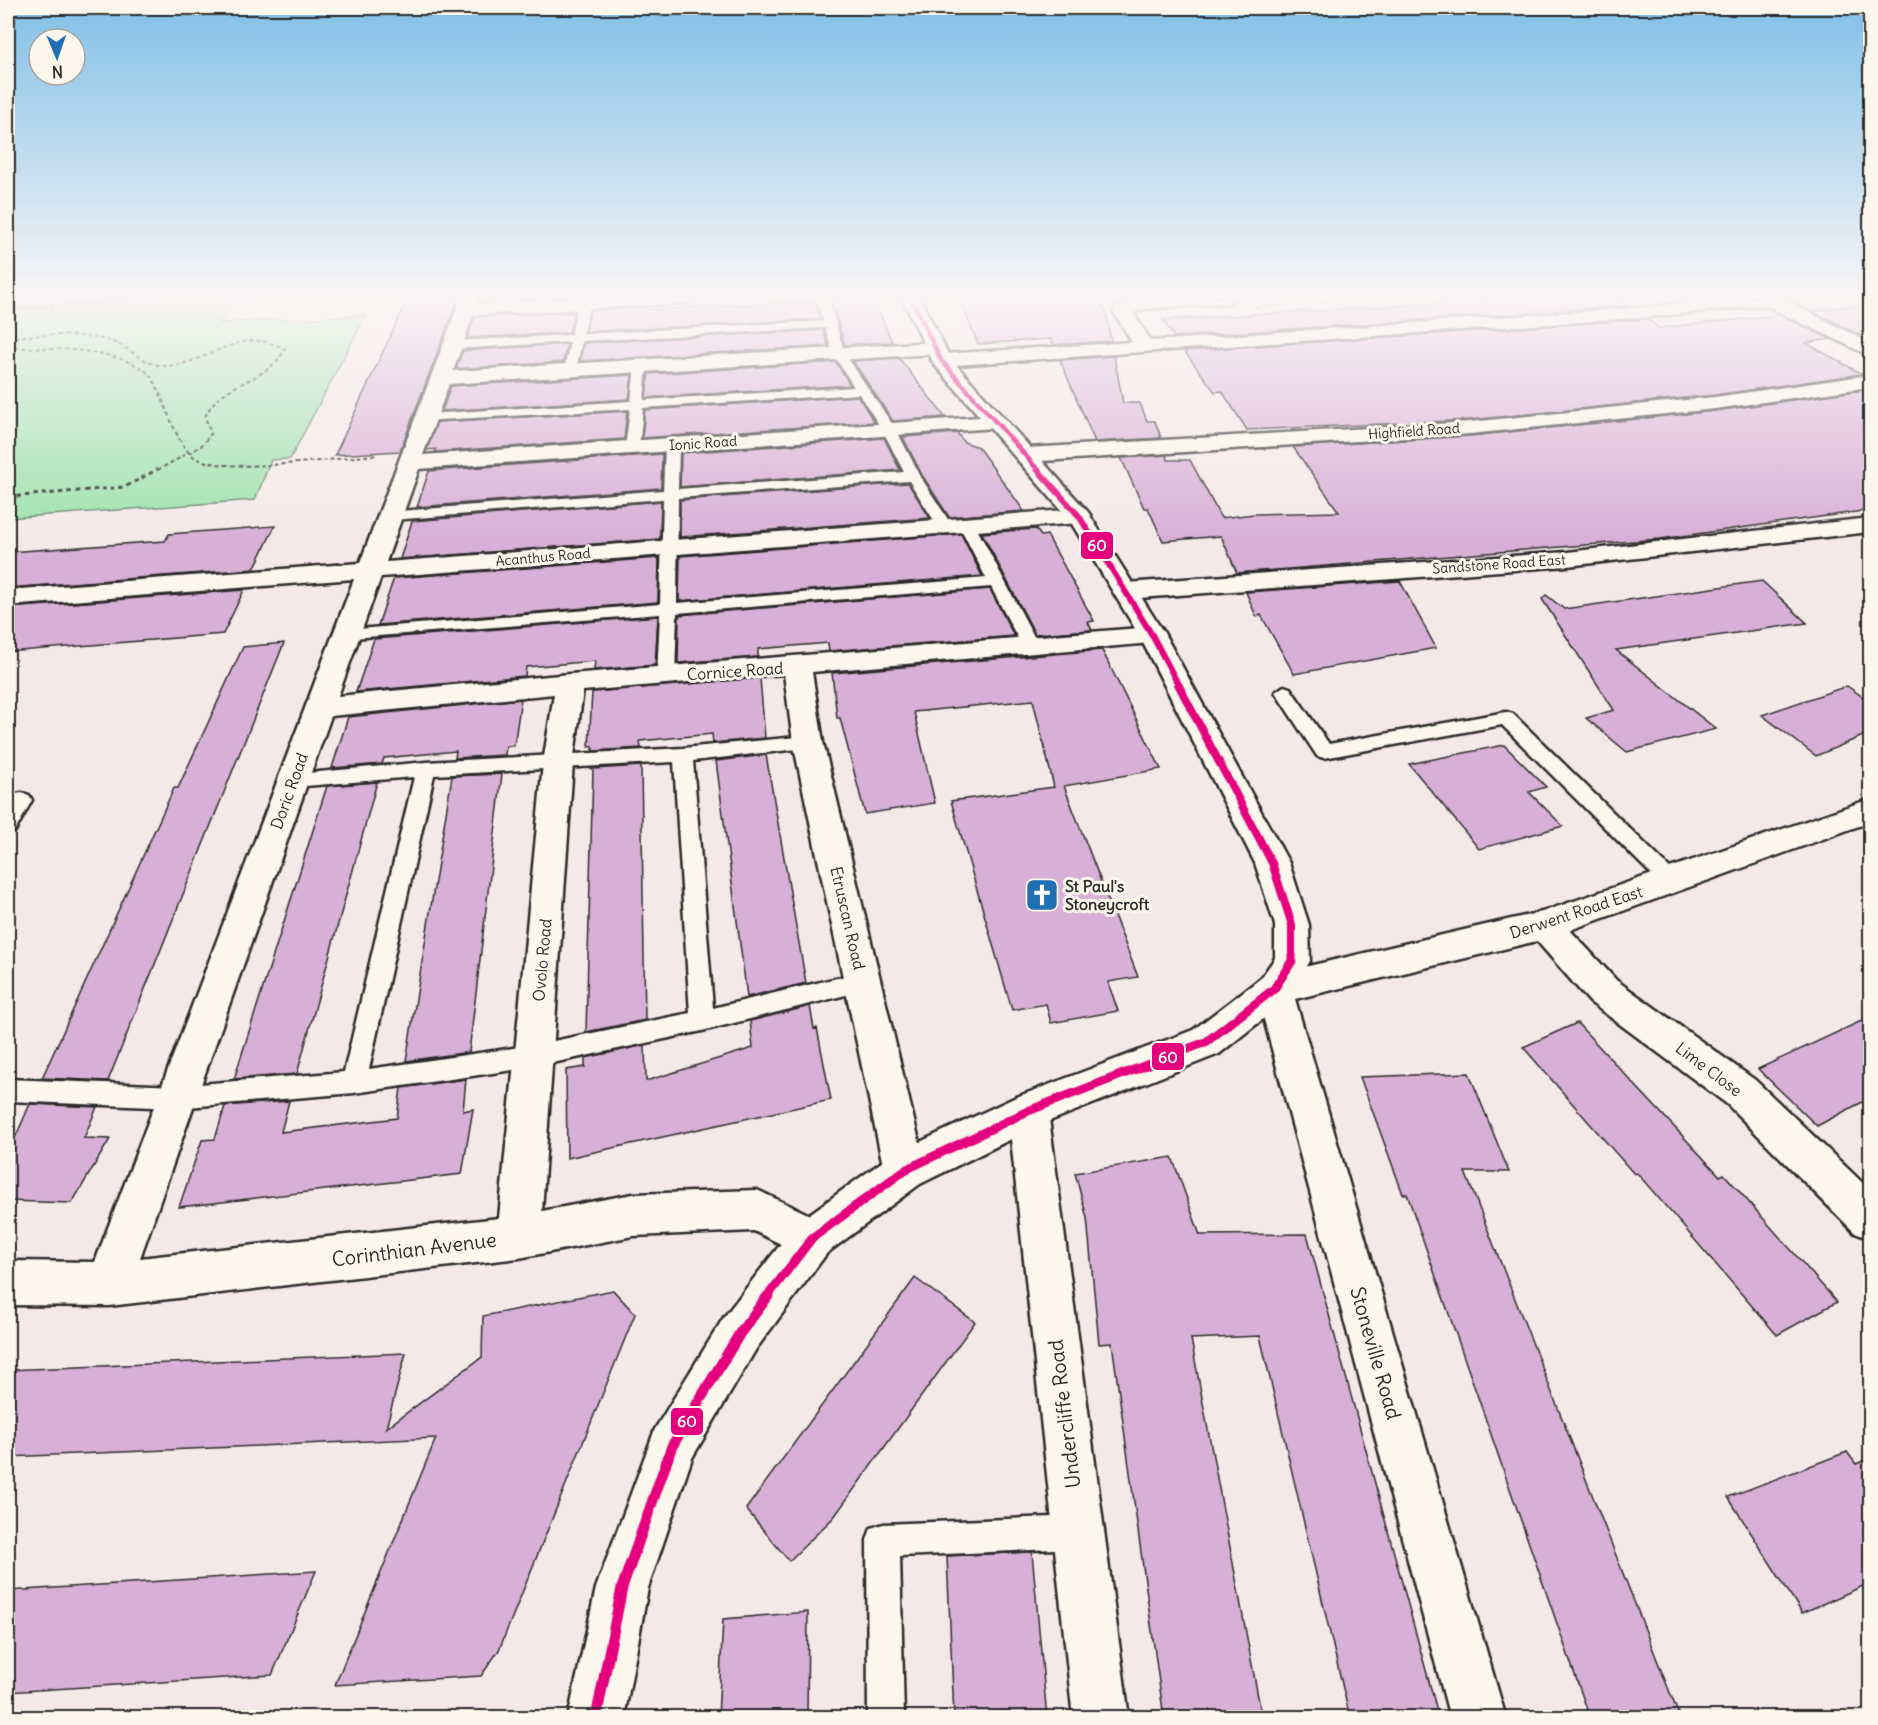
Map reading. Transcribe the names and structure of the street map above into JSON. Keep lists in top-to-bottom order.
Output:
{
  "streets": {
    "street": [
      "Highfield Road",
      "Ionic Road",
      "Acanthus Road",
      "Sandstone Road East",
      "Cornice Road",
      "Doric Road",
      "Derwent Road East",
      "Etruscan Road",
      "Ovolo Road",
      "Lime Close",
      "Corinthian Avenue",
      "Stoneville Road",
      "Undercliffe Road"
    ]
  },
  "crossings": [
    ["Ionic Road", "Doric Road"],
    ["Acanthus Road", "Doric Road"],
    ["Cornice Road", "Doric Road"],
    ["Cornice Road", "Etruscan Road"],
    ["Cornice Road", "Ovolo Road"],
    ["Doric Road", "Corinthian Avenue"],
    ["Derwent Road East", "Lime Close"],
    ["Derwent Road East", "Stoneville Road"],
    ["Ovolo Road", "Corinthian Avenue"]
  ],
  "places": {
    "church": ["St Paul's Stoneycroft"]
  },
  "lines": ["transit line 60"],
  "north": "bottom"
}
